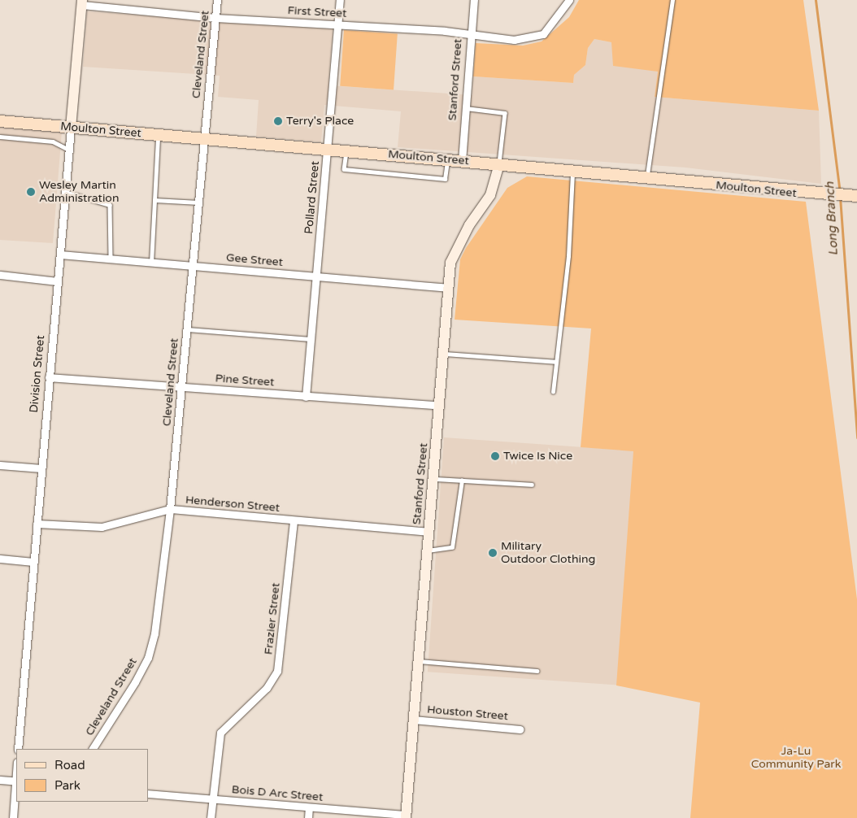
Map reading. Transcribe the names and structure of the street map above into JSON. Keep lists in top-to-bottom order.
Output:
{
  "streets": {
    "main road": ["Moulton Street"],
    "street": [
      "First Street",
      "Cleveland Street",
      "Stanford Street",
      "Pollard Street",
      "Gee Street",
      "Division Street",
      "Pine Street",
      "Henderson Street",
      "Frazier Street",
      "Houston Street",
      "Bois D Arc Street"
    ]
  },
  "crossings": [
    ["First Street", "Cleveland Street"],
    ["First Street", "Stanford Street"],
    ["First Street", "Pollard Street"],
    ["First Street", "Division Street"],
    ["Cleveland Street", "Moulton Street"],
    ["Cleveland Street", "Gee Street"],
    ["Cleveland Street", "Pine Street"],
    ["Cleveland Street", "Henderson Street"],
    ["Stanford Street", "Moulton Street"],
    ["Stanford Street", "Gee Street"],
    ["Stanford Street", "Pine Street"],
    ["Stanford Street", "Henderson Street"],
    ["Stanford Street", "Houston Street"],
    ["Stanford Street", "Bois D Arc Street"],
    ["Moulton Street", "Pollard Street"],
    ["Moulton Street", "Division Street"],
    ["Pollard Street", "Gee Street"],
    ["Pollard Street", "Pine Street"],
    ["Gee Street", "Division Street"],
    ["Division Street", "Pine Street"],
    ["Division Street", "Henderson Street"],
    ["Henderson Street", "Frazier Street"],
    ["Frazier Street", "Bois D Arc Street"]
  ],
  "water": ["Long Branch"],
  "parks": ["Ja-Lu Community Park"],
  "places": [
    "Terry's Place",
    "Wesley Martin Administration",
    "Twice Is Nice",
    "Military Outdoor Clothing"
  ],
  "legend": ["Road", "Park"]
}
